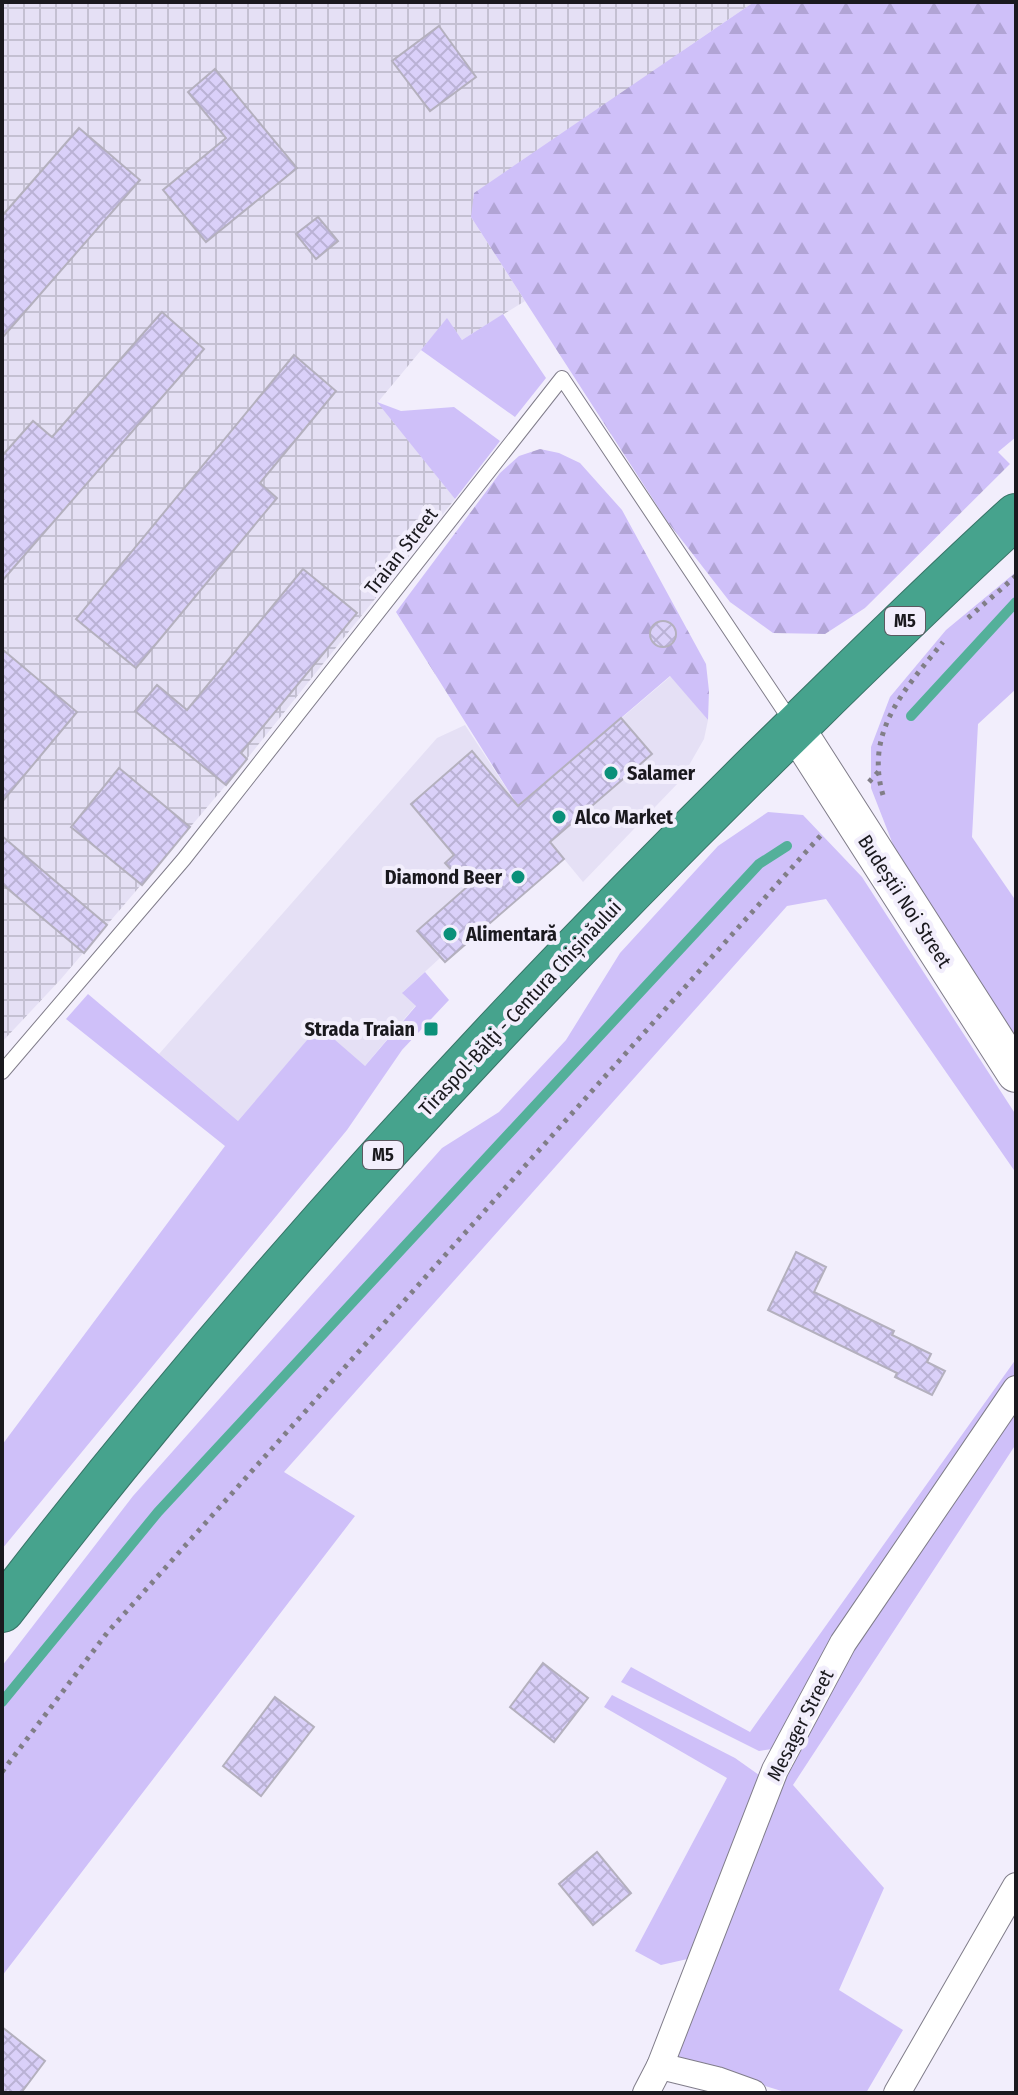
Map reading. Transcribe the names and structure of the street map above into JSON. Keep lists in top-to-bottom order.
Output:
{
  "streets": {
    "highway": ["M5", "Tiraspol-Bălţi - Centura Chișinăului"],
    "street": ["Budeștii Noi Street", "Mesager Street"],
    "lane": ["Traian Street"]
  },
  "crossings": [
    ["Traian Street", "Budeștii Noi Street"],
    ["Traian Street", "Tiraspol-Bălţi - Centura Chișinăului"],
    ["Budeștii Noi Street", "Tiraspol-Bălţi - Centura Chișinăului"]
  ],
  "places": {
    "other": [
      "Salamer",
      "Alco Market",
      "Diamond Beer",
      "Alimentară"
    ],
    "transit": ["Strada Traian"]
  }
}
